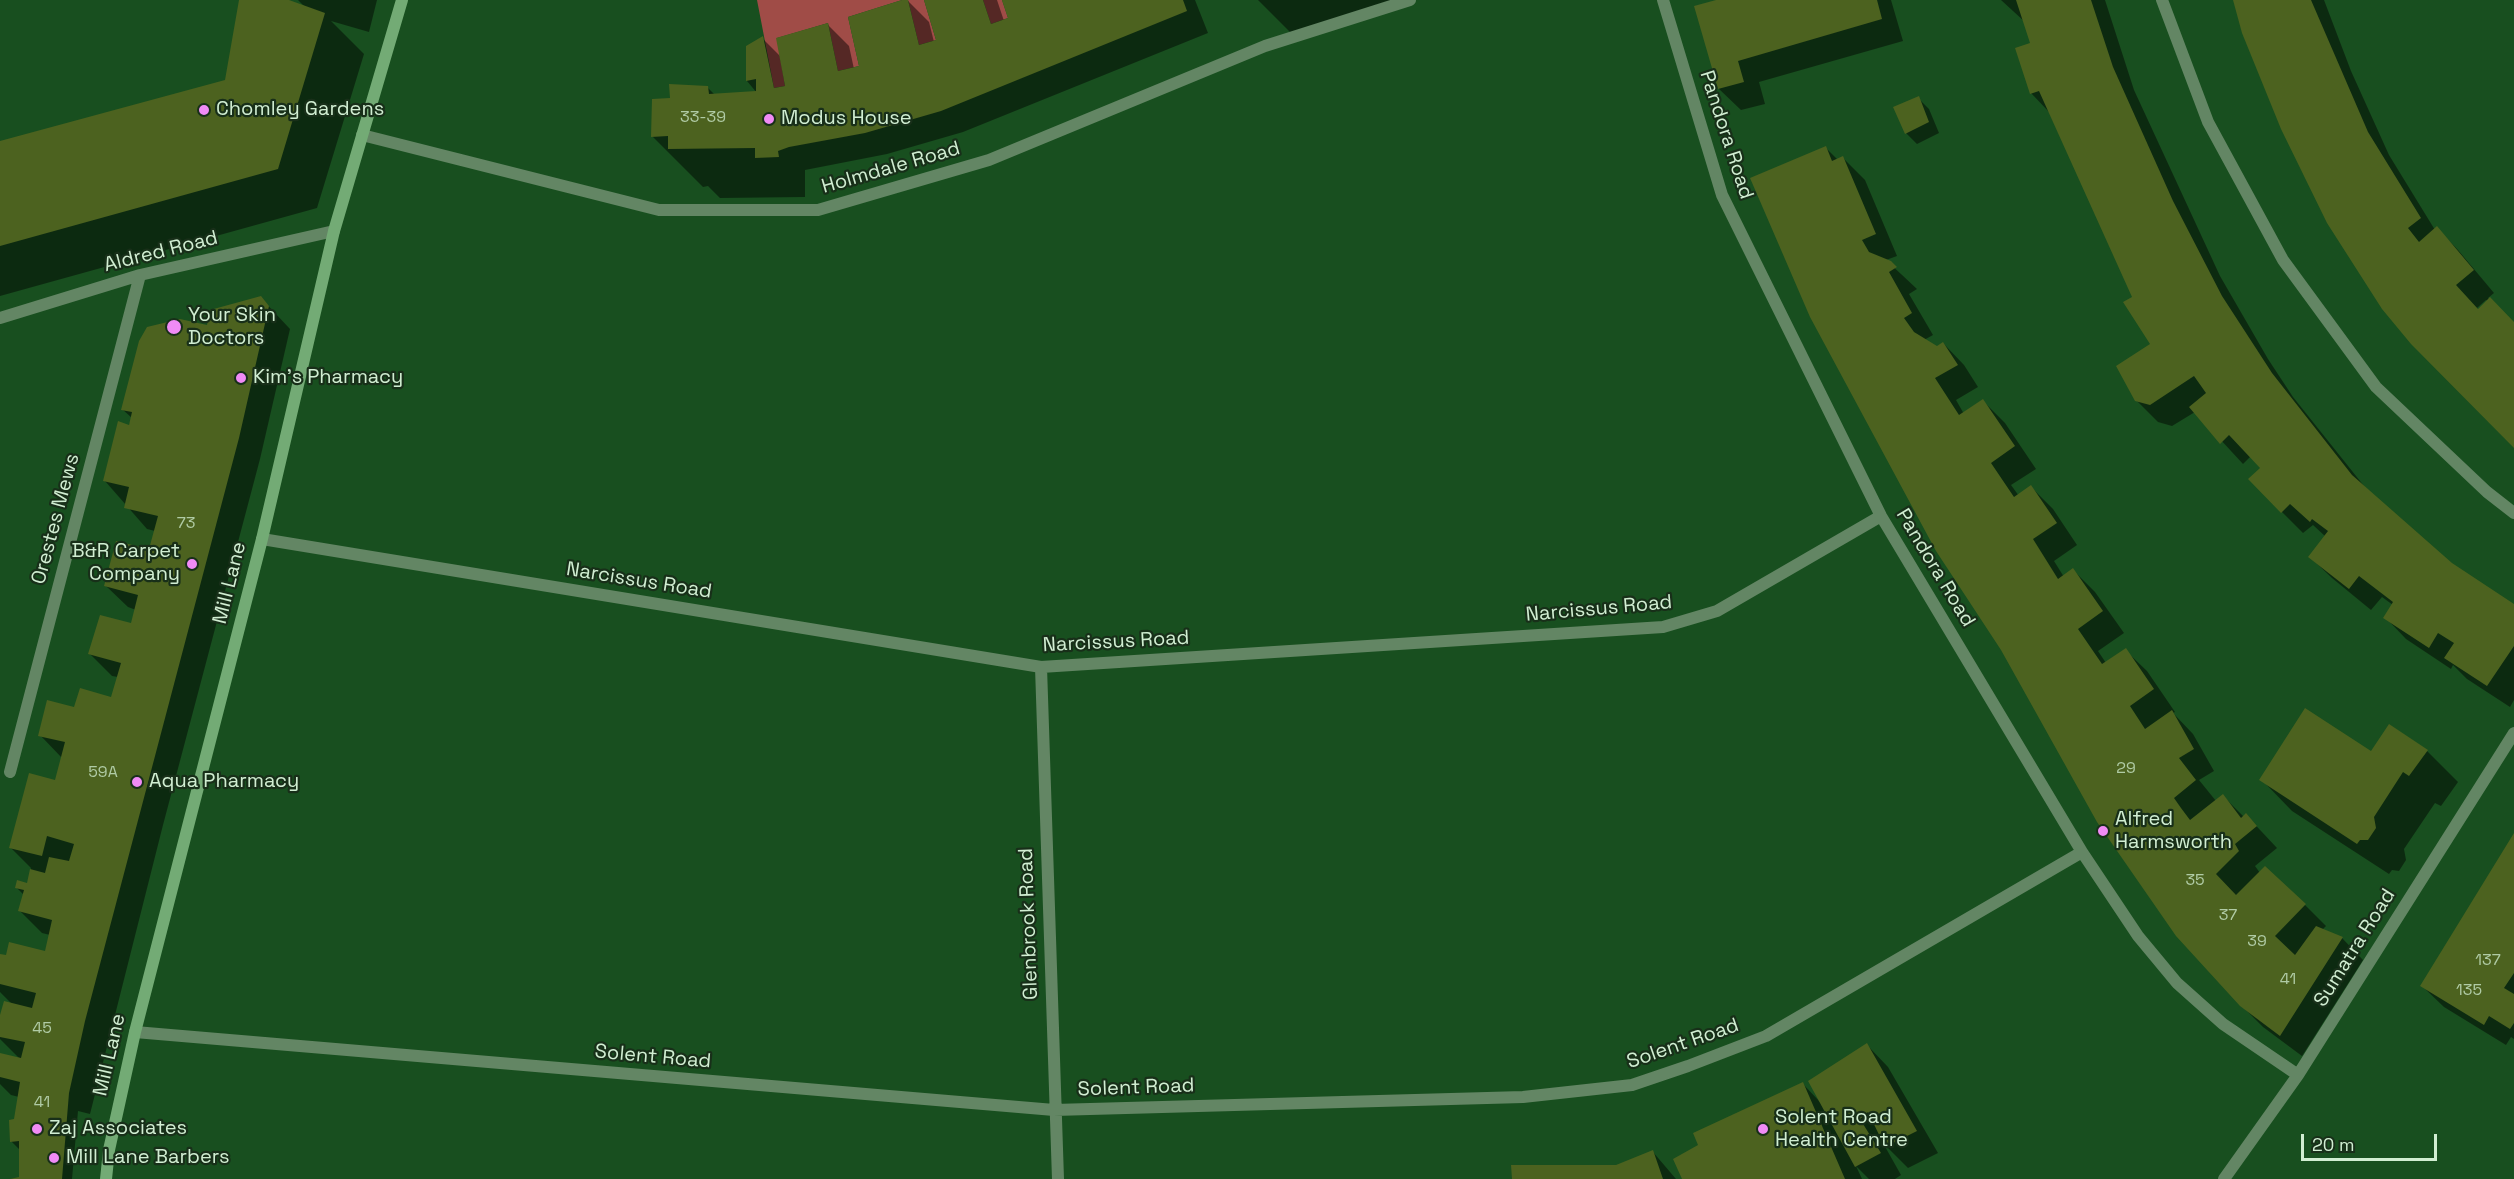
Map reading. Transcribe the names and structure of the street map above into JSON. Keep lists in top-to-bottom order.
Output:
{
  "streets": {
    "street": [
      "Pandora Road",
      "Holmdale Road",
      "Aldred Road",
      "Orestes Mews",
      "Narcissus Road",
      "Mill Lane",
      "Glenbrook Road",
      "Sumatra Road",
      "Solent Road"
    ]
  },
  "crossings": [
    ["Pandora Road", "Narcissus Road"],
    ["Pandora Road", "Sumatra Road"],
    ["Pandora Road", "Solent Road"],
    ["Holmdale Road", "Mill Lane"],
    ["Aldred Road", "Orestes Mews"],
    ["Aldred Road", "Mill Lane"],
    ["Narcissus Road", "Mill Lane"],
    ["Narcissus Road", "Glenbrook Road"],
    ["Mill Lane", "Solent Road"],
    ["Glenbrook Road", "Solent Road"]
  ],
  "places": [
    "Chomley Gardens",
    "Modus House",
    "Your Skin Doctors",
    "Kim's Pharmacy",
    "B&R Carpet Company",
    "Aqua Pharmacy",
    "Alfred Harmsworth",
    "Zaj Associates",
    "Solent Road Health Centre",
    "Mill Lane Barbers"
  ],
  "house_numbers": [
    "33-39",
    "73",
    "29",
    "59A",
    "35",
    "37",
    "39",
    "137",
    "41",
    "135",
    "45",
    "41"
  ],
  "scale_bar": "20 m"
}
